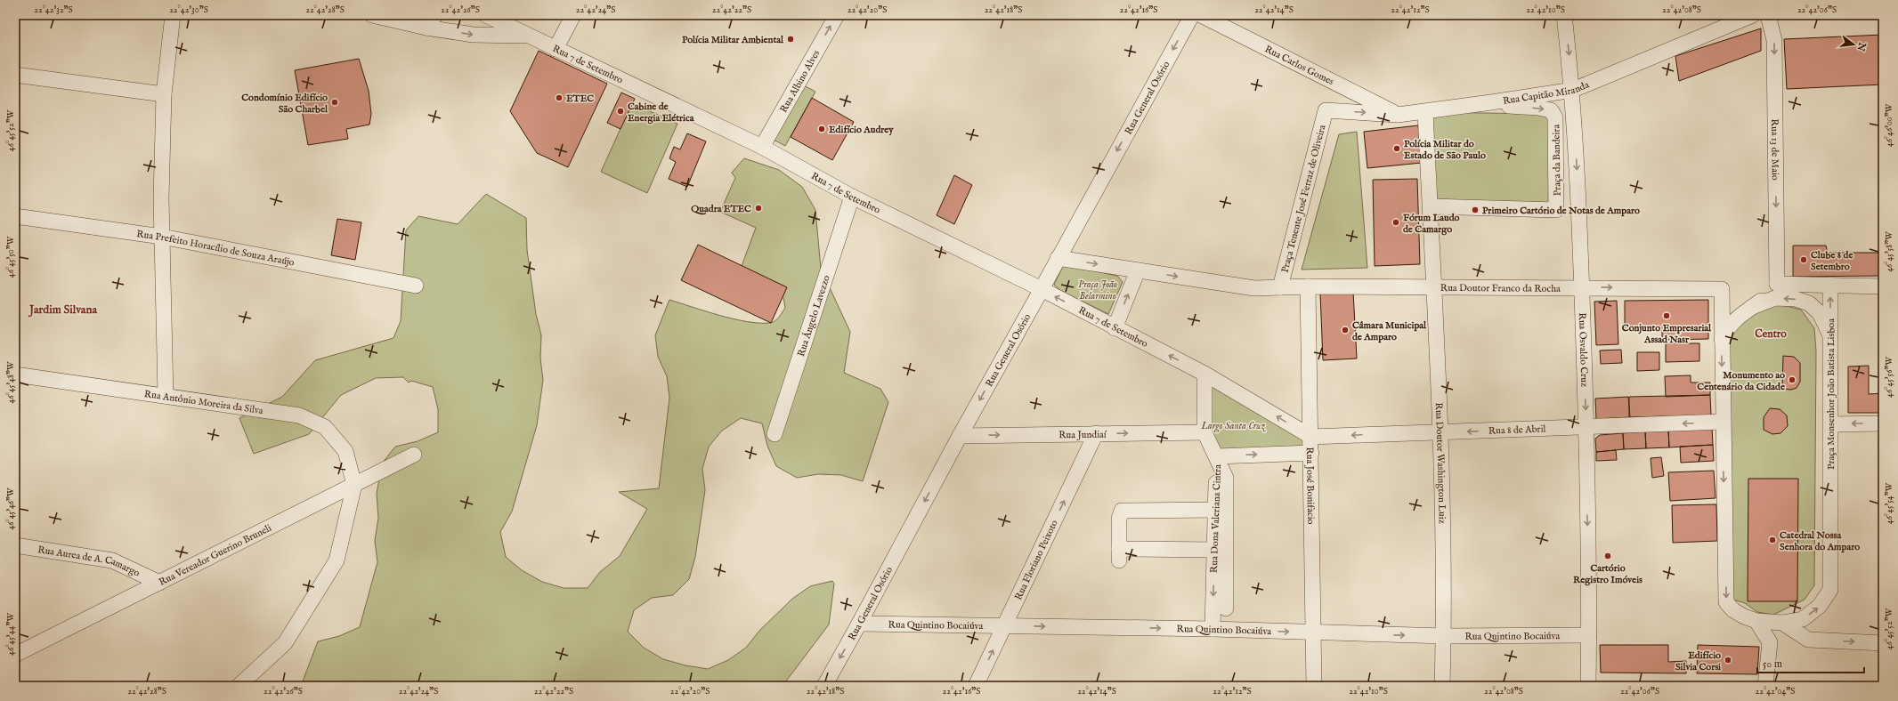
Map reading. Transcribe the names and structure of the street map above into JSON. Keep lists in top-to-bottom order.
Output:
{
  "streets": {
    "street": [
      "Rua 7 de Setembro",
      "Rua Carlos Gomes",
      "Rua Albino Alves",
      "Rua Capitão Miranda",
      "Rua General Osório",
      "Rua 13 de Maio",
      "Praça da Bandeira",
      "Praça Tenente José Ferraz de Oliveira",
      "Rua Prefeito Horacílio de Souza Araújo",
      "Rua Doutor Franco da Rocha",
      "Rua Ângelo Lavezzo",
      "Rua Osvaldo Cruz",
      "Praça Monsenhor João Batista Lisboa",
      "Rua Antônio Moreira da Silva",
      "Rua 8 de Abril",
      "Rua Jundiaí",
      "Rua Doutor Washington Luiz",
      "Rua José Bonifacio",
      "Rua Dona Valeriana Cintra",
      "Rua Vereador Guerino Bruneli",
      "Rua Floriano Peixoto",
      "Rua Aurea de A. Camargo",
      "Rua Quintino Bocaiúva"
    ]
  },
  "crossings": [
    ["Rua 7 de Setembro", "Rua Albino Alves"],
    ["Rua 7 de Setembro", "Rua General Osório"],
    ["Rua 7 de Setembro", "Rua Ângelo Lavezzo"],
    ["Rua Carlos Gomes", "Rua Capitão Miranda"],
    ["Rua Capitão Miranda", "Praça da Bandeira"],
    ["Rua Capitão Miranda", "Praça Tenente José Ferraz de Oliveira"],
    ["Rua Capitão Miranda", "Rua Osvaldo Cruz"],
    ["Rua Capitão Miranda", "Rua Doutor Washington Luiz"],
    ["Rua General Osório", "Rua Jundiaí"],
    ["Rua General Osório", "Rua Quintino Bocaiúva"],
    ["Praça da Bandeira", "Rua Doutor Washington Luiz"],
    ["Praça Tenente José Ferraz de Oliveira", "Rua Doutor Franco da Rocha"],
    ["Rua Doutor Franco da Rocha", "Rua Osvaldo Cruz"],
    ["Rua Doutor Franco da Rocha", "Rua Doutor Washington Luiz"],
    ["Rua Doutor Franco da Rocha", "Rua José Bonifacio"],
    ["Rua Osvaldo Cruz", "Rua 8 de Abril"],
    ["Rua Osvaldo Cruz", "Rua Quintino Bocaiúva"],
    ["Rua Antônio Moreira da Silva", "Rua Vereador Guerino Bruneli"],
    ["Rua 8 de Abril", "Rua Doutor Washington Luiz"],
    ["Rua 8 de Abril", "Rua José Bonifacio"],
    ["Rua Jundiaí", "Rua Floriano Peixoto"],
    ["Rua Doutor Washington Luiz", "Rua Quintino Bocaiúva"],
    ["Rua José Bonifacio", "Rua Quintino Bocaiúva"],
    ["Rua Dona Valeriana Cintra", "Rua Quintino Bocaiúva"],
    ["Rua Vereador Guerino Bruneli", "Rua Aurea de A. Camargo"],
    ["Rua Floriano Peixoto", "Rua Quintino Bocaiúva"]
  ],
  "one_way": [
    "Rua Albino Alves",
    "Rua General Osório",
    "Rua 13 de Maio",
    "Rua Osvaldo Cruz",
    "Praça Monsenhor João Batista Lisboa",
    "Rua 8 de Abril",
    "Rua Jundiaí",
    "Rua Floriano Peixoto",
    "Rua Quintino Bocaiúva"
  ],
  "districts": ["Jardim Silvana", "Centro"],
  "parks": ["Praça João Belarmino", "Largo Santa Cruz"],
  "places": [
    "Polícia Militar Ambiental",
    "ETEC",
    "Condomínio Edifício São Charbel",
    "Cabine de Energia Elétrica",
    "Edifício Audrey",
    "Polícia Militar do Estado de São Paulo",
    "Quadra ETEC",
    "Primeiro Cartório de Notas de Amparo",
    "Fórum Laudo de Camargo",
    "Clube 8 de Setembro",
    "Conjunto Empresarial Assad Nasr",
    "Câmara Municipal de Amparo",
    "Monumento ao Centenário da Cidade",
    "Catedral Nossa Senhora do Amparo",
    "Cartório Registro Imóveis",
    "Edifício Silvia Corsi"
  ],
  "scale_bar": "50 m",
  "north": "right",
  "coordinates": [
    "22°42'32\"S",
    "22°42'30\"S",
    "22°42'28\"S",
    "22°42'26\"S",
    "22°42'24\"S",
    "22°42'22\"S",
    "22°42'20\"S",
    "22°42'18\"S",
    "22°42'16\"S",
    "22°42'14\"S",
    "22°42'12\"S",
    "22°42'10\"S",
    "22°42'08\"S",
    "22°42'06\"S",
    "46°46'00\"W",
    "46°45'52\"W",
    "46°45'58\"W",
    "46°45'50\"W",
    "46°45'56\"W",
    "46°45'48\"W",
    "46°45'54\"W",
    "46°45'46\"W",
    "46°45'44\"W",
    "22°42'04\"S"
  ]
}
